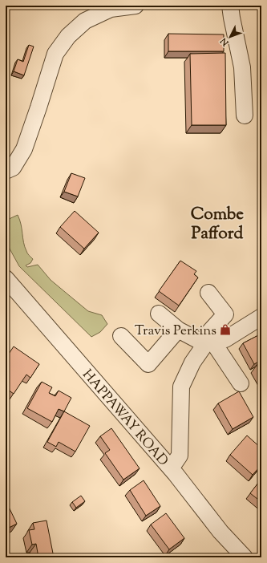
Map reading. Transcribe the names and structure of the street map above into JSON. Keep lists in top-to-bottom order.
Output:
{
  "streets": {
    "street": ["HAPPAWAY ROAD"]
  },
  "districts": ["Combe Pafford"],
  "places": {
    "shop": ["Travis Perkins"]
  },
  "north": "bottom left"
}
